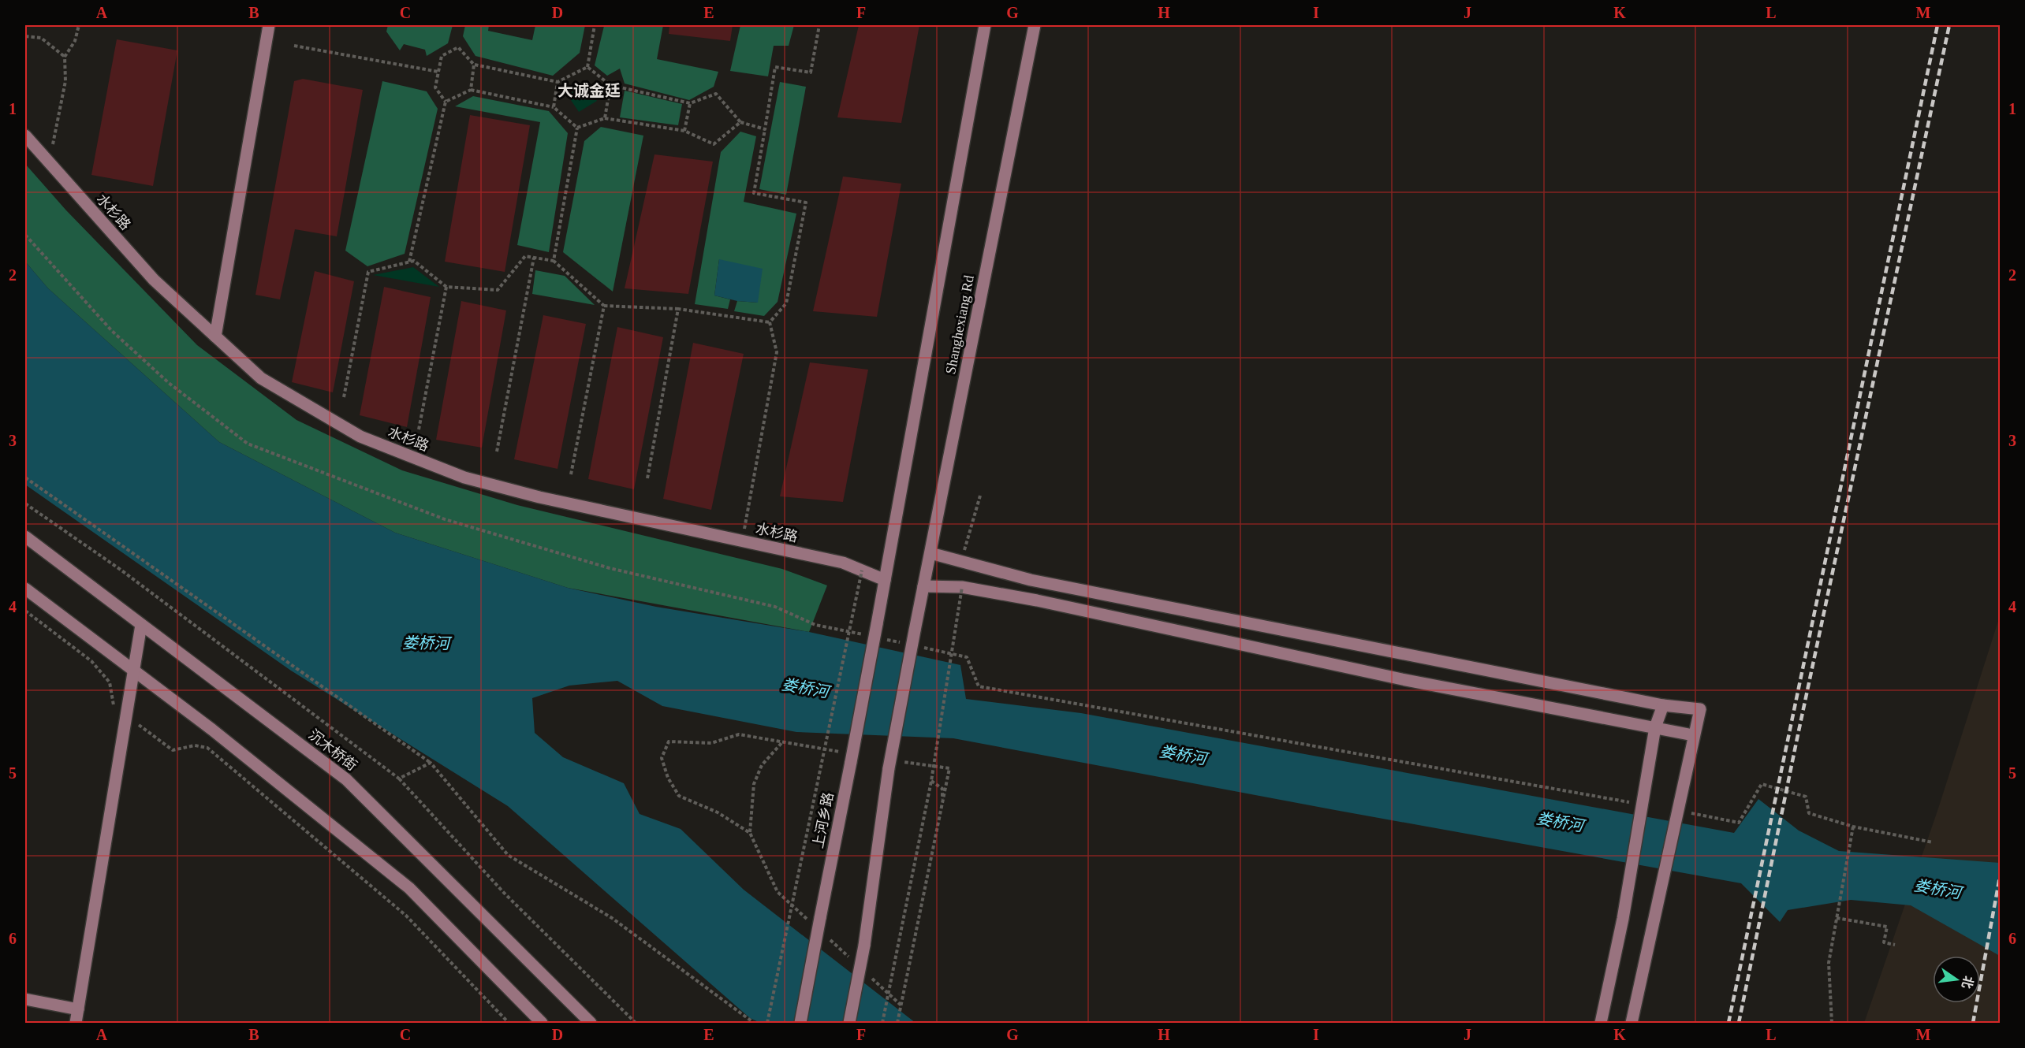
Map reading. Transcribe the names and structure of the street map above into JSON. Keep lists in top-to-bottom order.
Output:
{
  "streets": {
    "street": [
      "水杉路",
      "Shanghexiang Rd",
      "沉木桥街",
      "上河乡路"
    ]
  },
  "crossings": [
    ["水杉路", "Shanghexiang Rd"],
    ["Shanghexiang Rd", "上河乡路"]
  ],
  "districts": ["大诚金廷"],
  "water": ["娄桥河"],
  "north": "right",
  "grid": {
    "columns": [
      "A",
      "B",
      "C",
      "D",
      "E",
      "F",
      "G",
      "H",
      "I",
      "J",
      "K",
      "L",
      "M"
    ],
    "rows": [
      "1",
      "2",
      "3",
      "4",
      "5",
      "6"
    ]
  }
}
